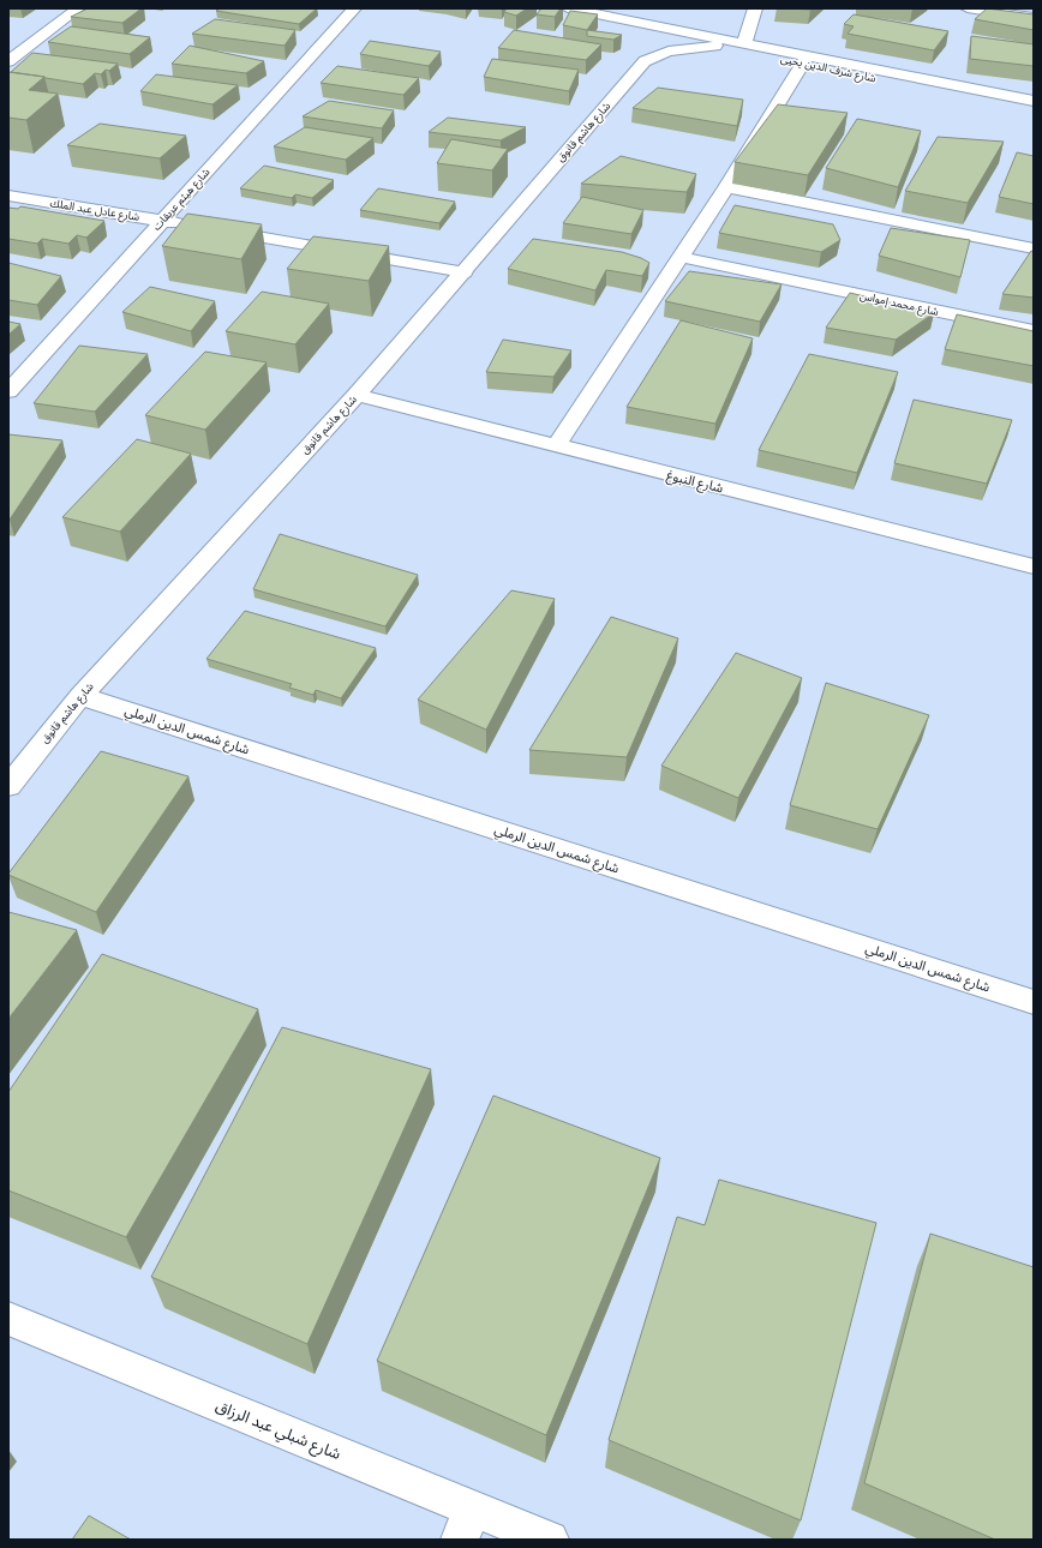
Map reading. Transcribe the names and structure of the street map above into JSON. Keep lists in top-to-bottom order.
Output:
{
  "streets": {
    "street": [
      "شارع شرف الدين يحيى",
      "شارع هاشم قانوق",
      "شارع هيثم عريقات",
      "شارع عادل عبد الملك",
      "شارع محمد إمواس",
      "شارع النبوغ",
      "شارع شمس الدين الرملي",
      "شارع شبلي عبد الرزاق"
    ]
  },
  "crossings": [
    ["شارع هاشم قانوق", "شارع النبوغ"],
    ["شارع هاشم قانوق", "شارع شمس الدين الرملي"],
    ["شارع هيثم عريقات", "شارع عادل عبد الملك"]
  ]
}
